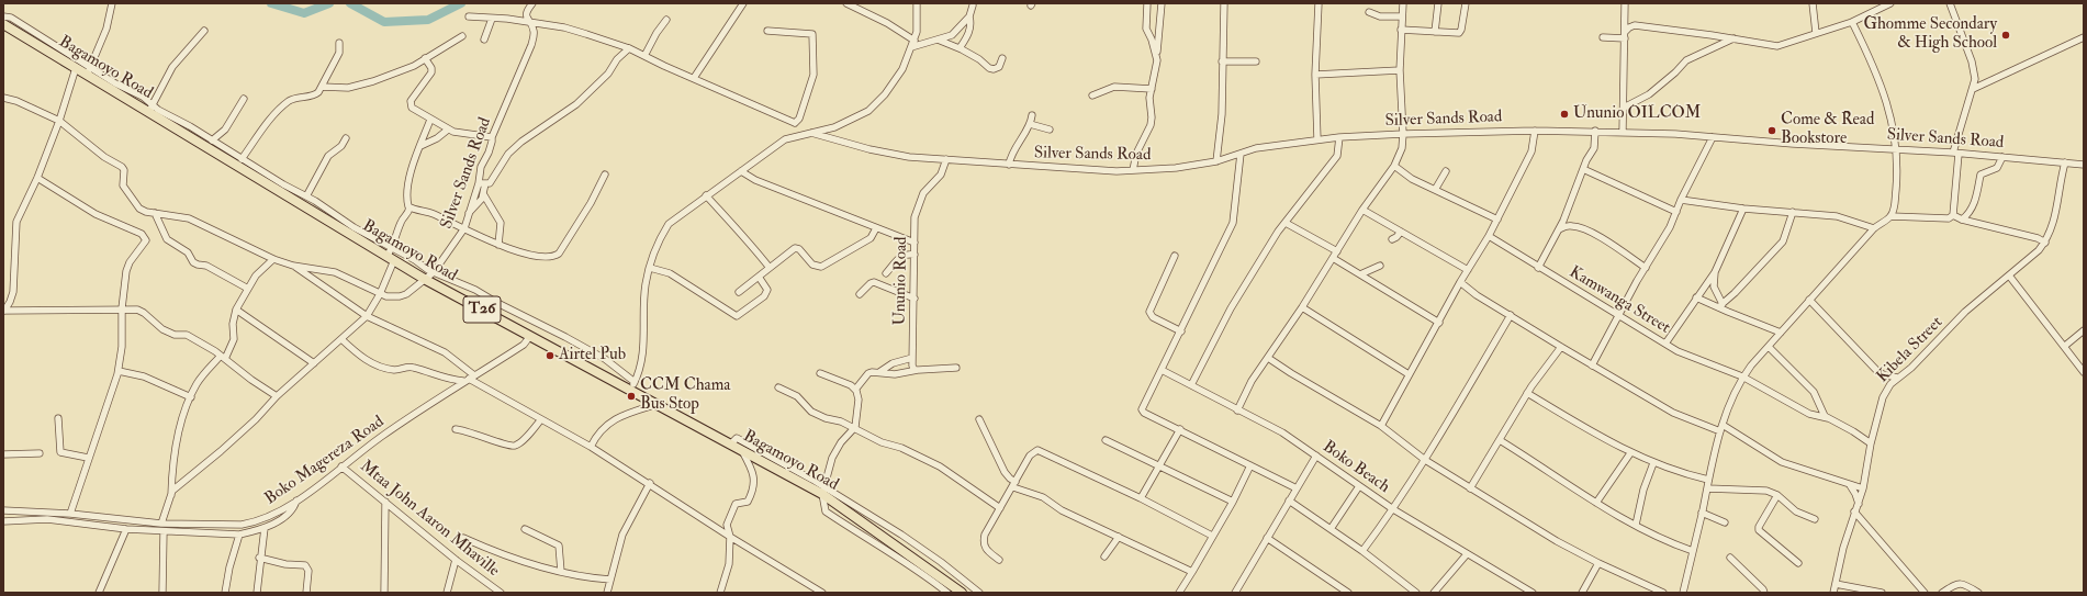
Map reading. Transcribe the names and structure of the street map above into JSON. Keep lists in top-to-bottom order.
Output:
{
  "streets": {
    "highway": ["Bagamoyo Road", "T26"],
    "street": [
      "Silver Sands Road",
      "Ununio Road",
      "Kamwanga Street",
      "Kibela Street",
      "Boko Magereza Road",
      "Boko Beach",
      "Mtaa John Aaron Mhaville"
    ]
  },
  "crossings": [
    ["Bagamoyo Road", "Silver Sands Road"],
    ["Bagamoyo Road", "Boko Magereza Road"],
    ["Silver Sands Road", "Ununio Road"],
    ["Silver Sands Road", "Kibela Street"],
    ["Kamwanga Street", "Kibela Street"],
    ["Boko Magereza Road", "Mtaa John Aaron Mhaville"]
  ],
  "places": [
    "Ghomme Secondary & High School",
    "Ununio OILCOM",
    "Come & Read Bookstore",
    "Airtel Pub",
    "CCM Chama Bus Stop"
  ]
}
